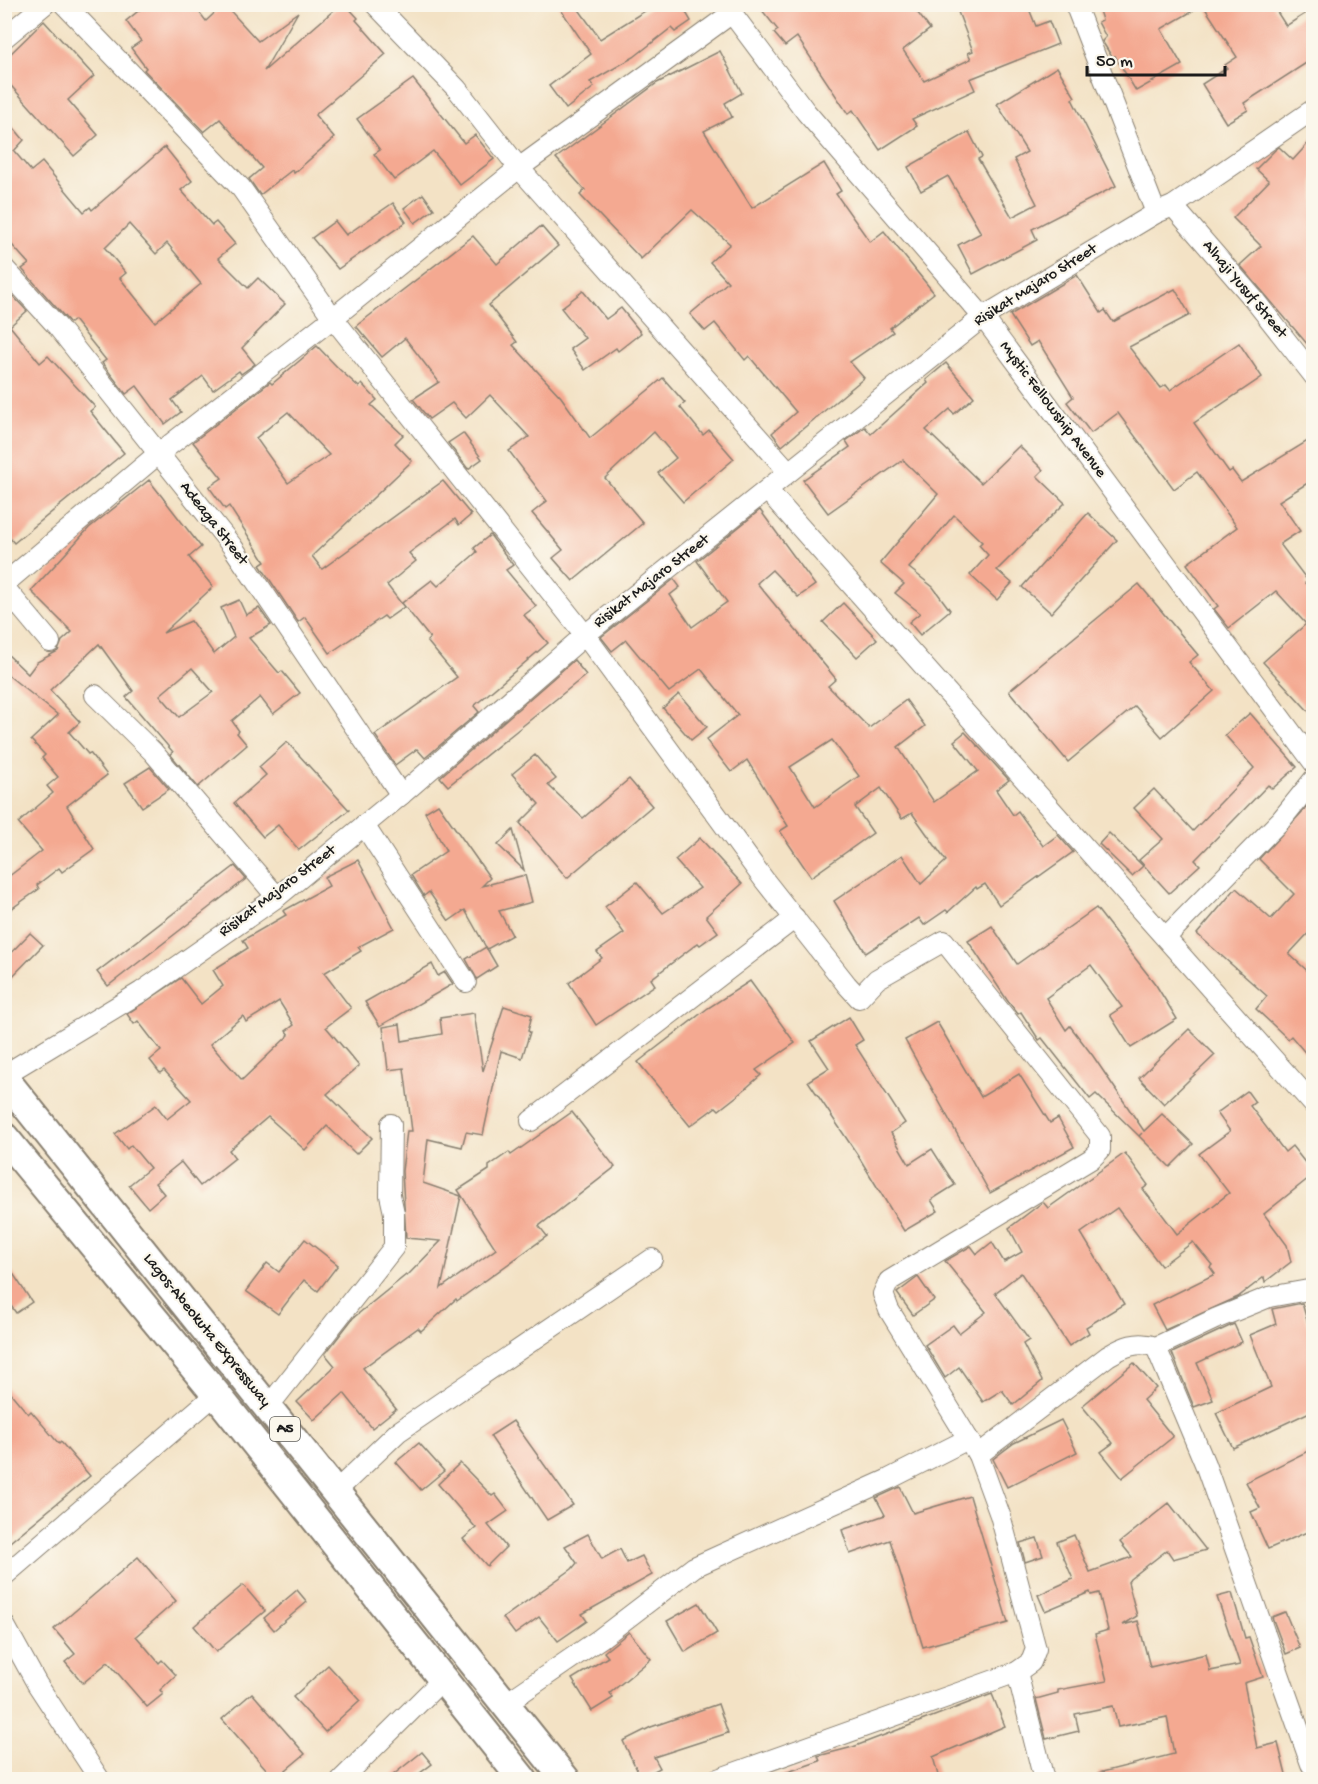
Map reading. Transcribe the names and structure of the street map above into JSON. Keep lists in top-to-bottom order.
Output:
{
  "streets": {
    "highway": ["Lagos-Abeokuta Expressway", "A5"],
    "street": [
      "Risikat Majaro Street",
      "Alhaji Yusuf Street",
      "Mystic Fellowship Avenue",
      "Adeaga Street"
    ]
  },
  "crossings": [
    ["Risikat Majaro Street", "Alhaji Yusuf Street"],
    ["Risikat Majaro Street", "Mystic Fellowship Avenue"],
    ["Risikat Majaro Street", "Adeaga Street"],
    ["Risikat Majaro Street", "Lagos-Abeokuta Expressway"]
  ],
  "scale_bar": "50 m"
}
